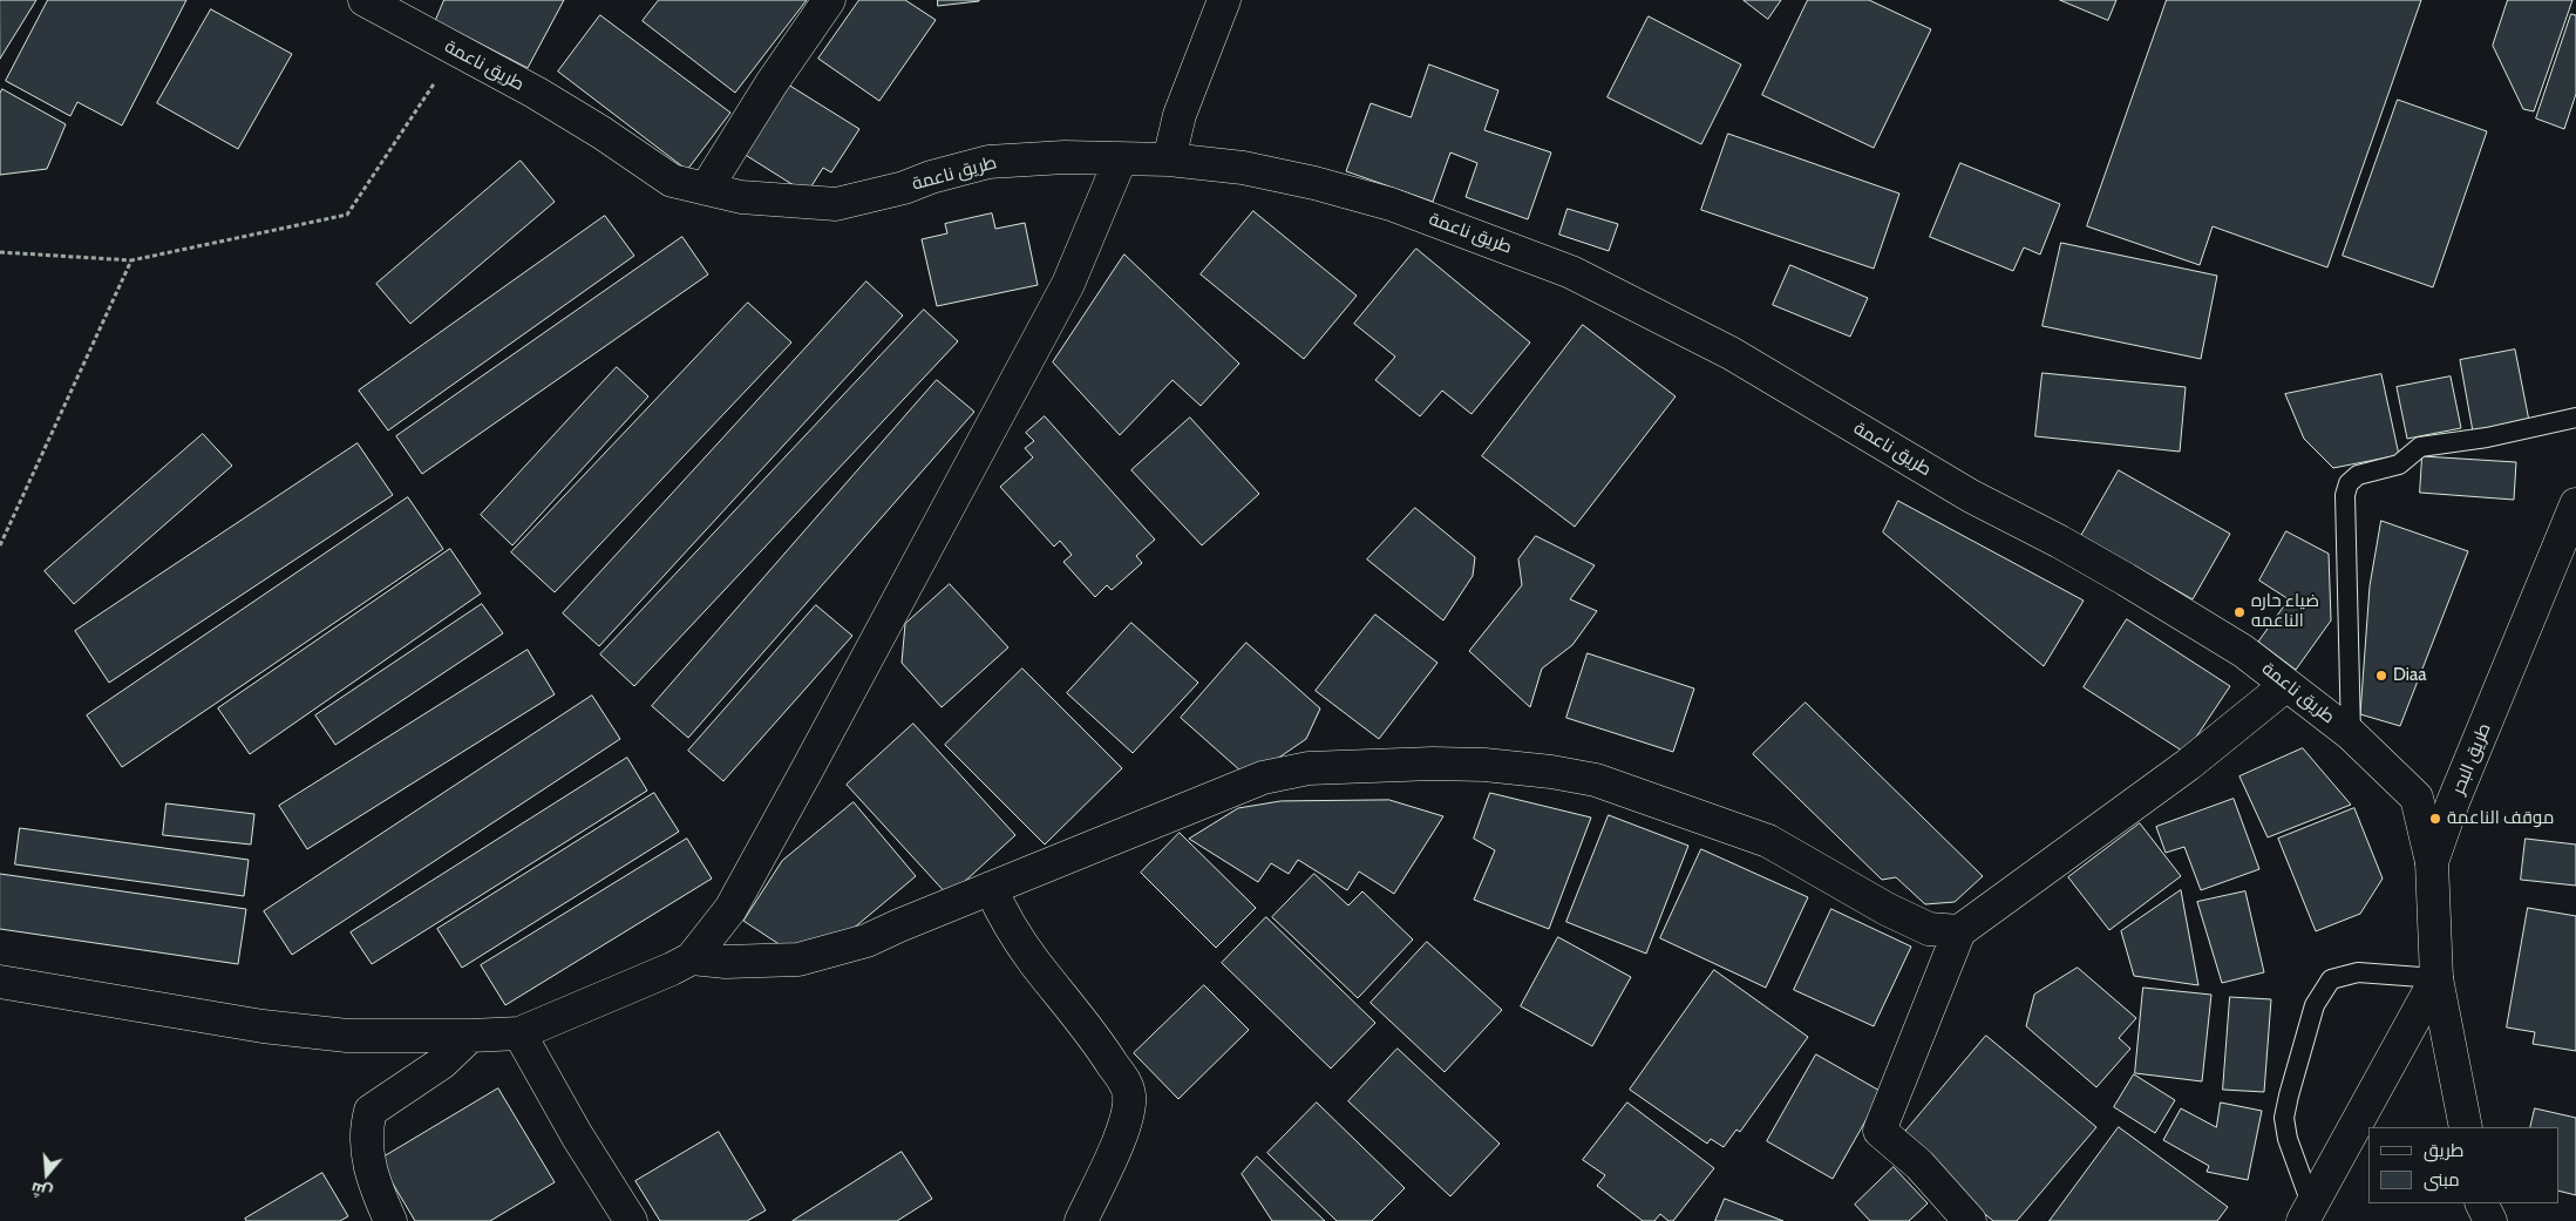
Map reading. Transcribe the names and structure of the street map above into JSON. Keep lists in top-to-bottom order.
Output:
{
  "streets": {
    "main road": ["طريق ناعمة", "طريق البحر"]
  },
  "crossings": [
    ["طريق ناعمة", "طريق البحر"]
  ],
  "places": ["ضياء حاره الناعمه", "Diaa", "موقف الناعمة"],
  "legend": ["طريق", "مبنى"],
  "north": "bottom"
}
